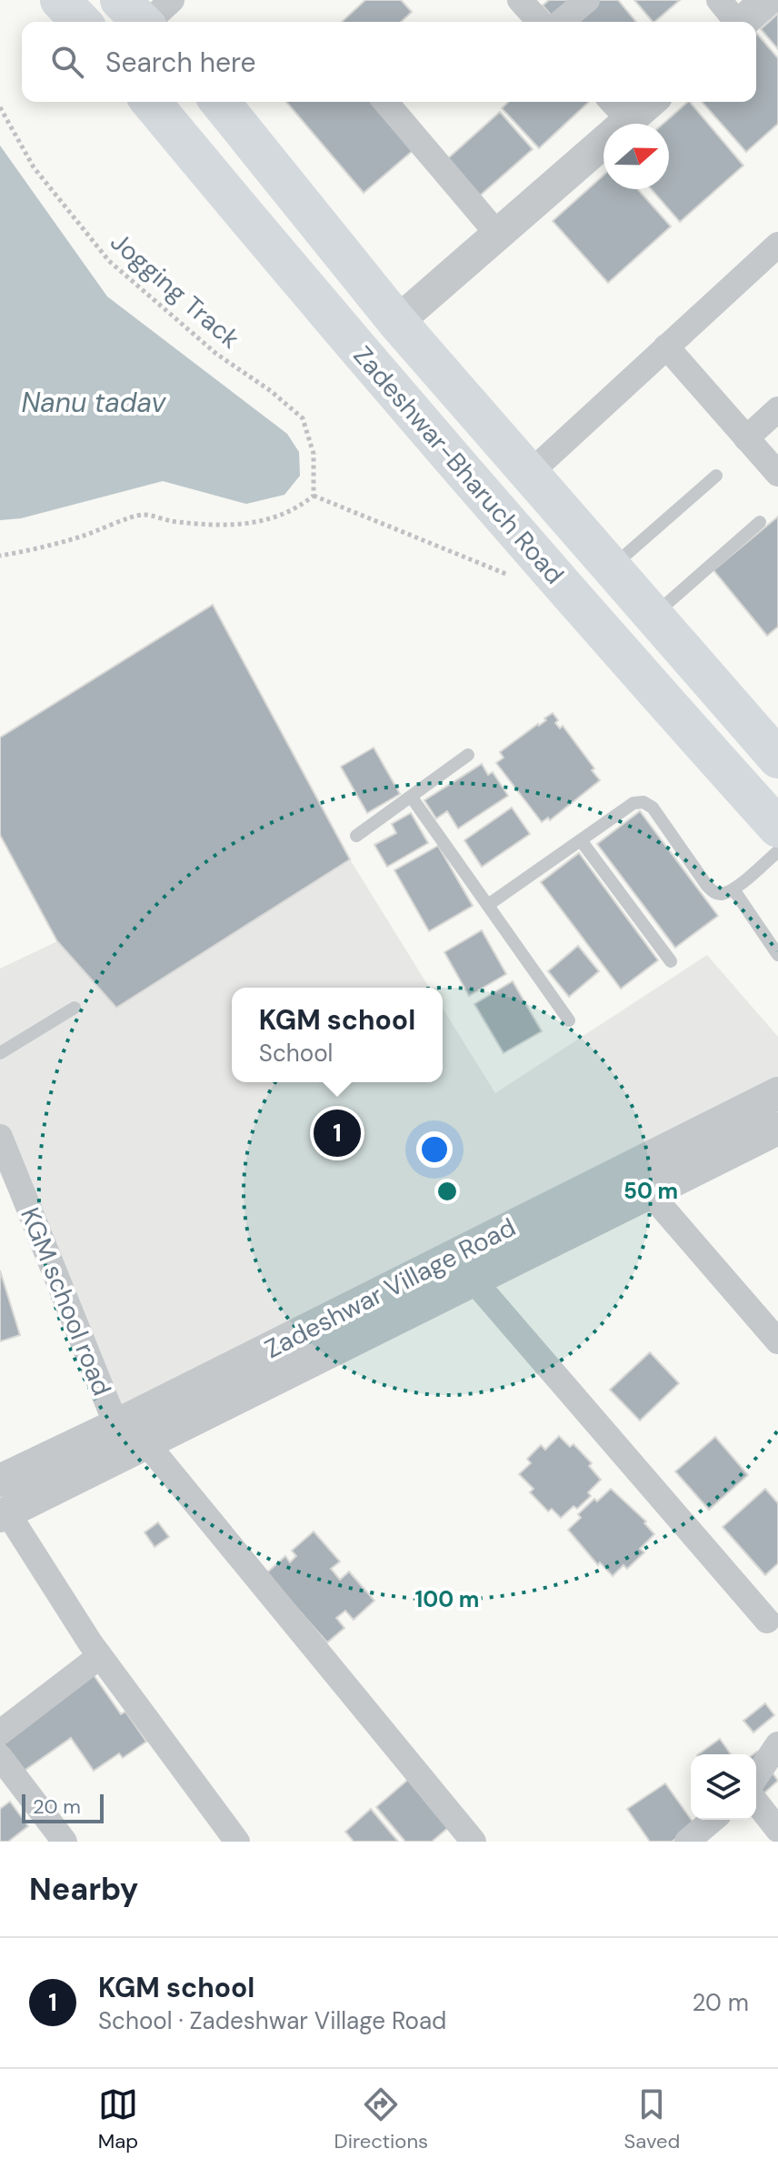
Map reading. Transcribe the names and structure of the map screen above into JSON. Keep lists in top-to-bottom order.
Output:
{
  "streets": {
    "main road": ["Zadeshwar-Bharuch Road"],
    "street": ["Zadeshwar Village Road", "KGM school road"],
    "path": ["Jogging Track"]
  },
  "crossings": [
    ["Zadeshwar Village Road", "KGM school road"]
  ],
  "water": ["Nanu tadav"],
  "scale_bar": "20 m",
  "north": "right",
  "page": {
    "search": "Search here",
    "popup": ["KGM school", "School"],
    "pins": "1",
    "scale": "20 m",
    "heading": "Nearby",
    "list": [
      {
        "mark": "1",
        "name": "KGM school",
        "note": "School · Zadeshwar Village Road",
        "value": "20 m"
      }
    ],
    "nav": ["Map", "Directions", "Saved"]
  },
  "rings": ["50 m", "100 m"]
}
